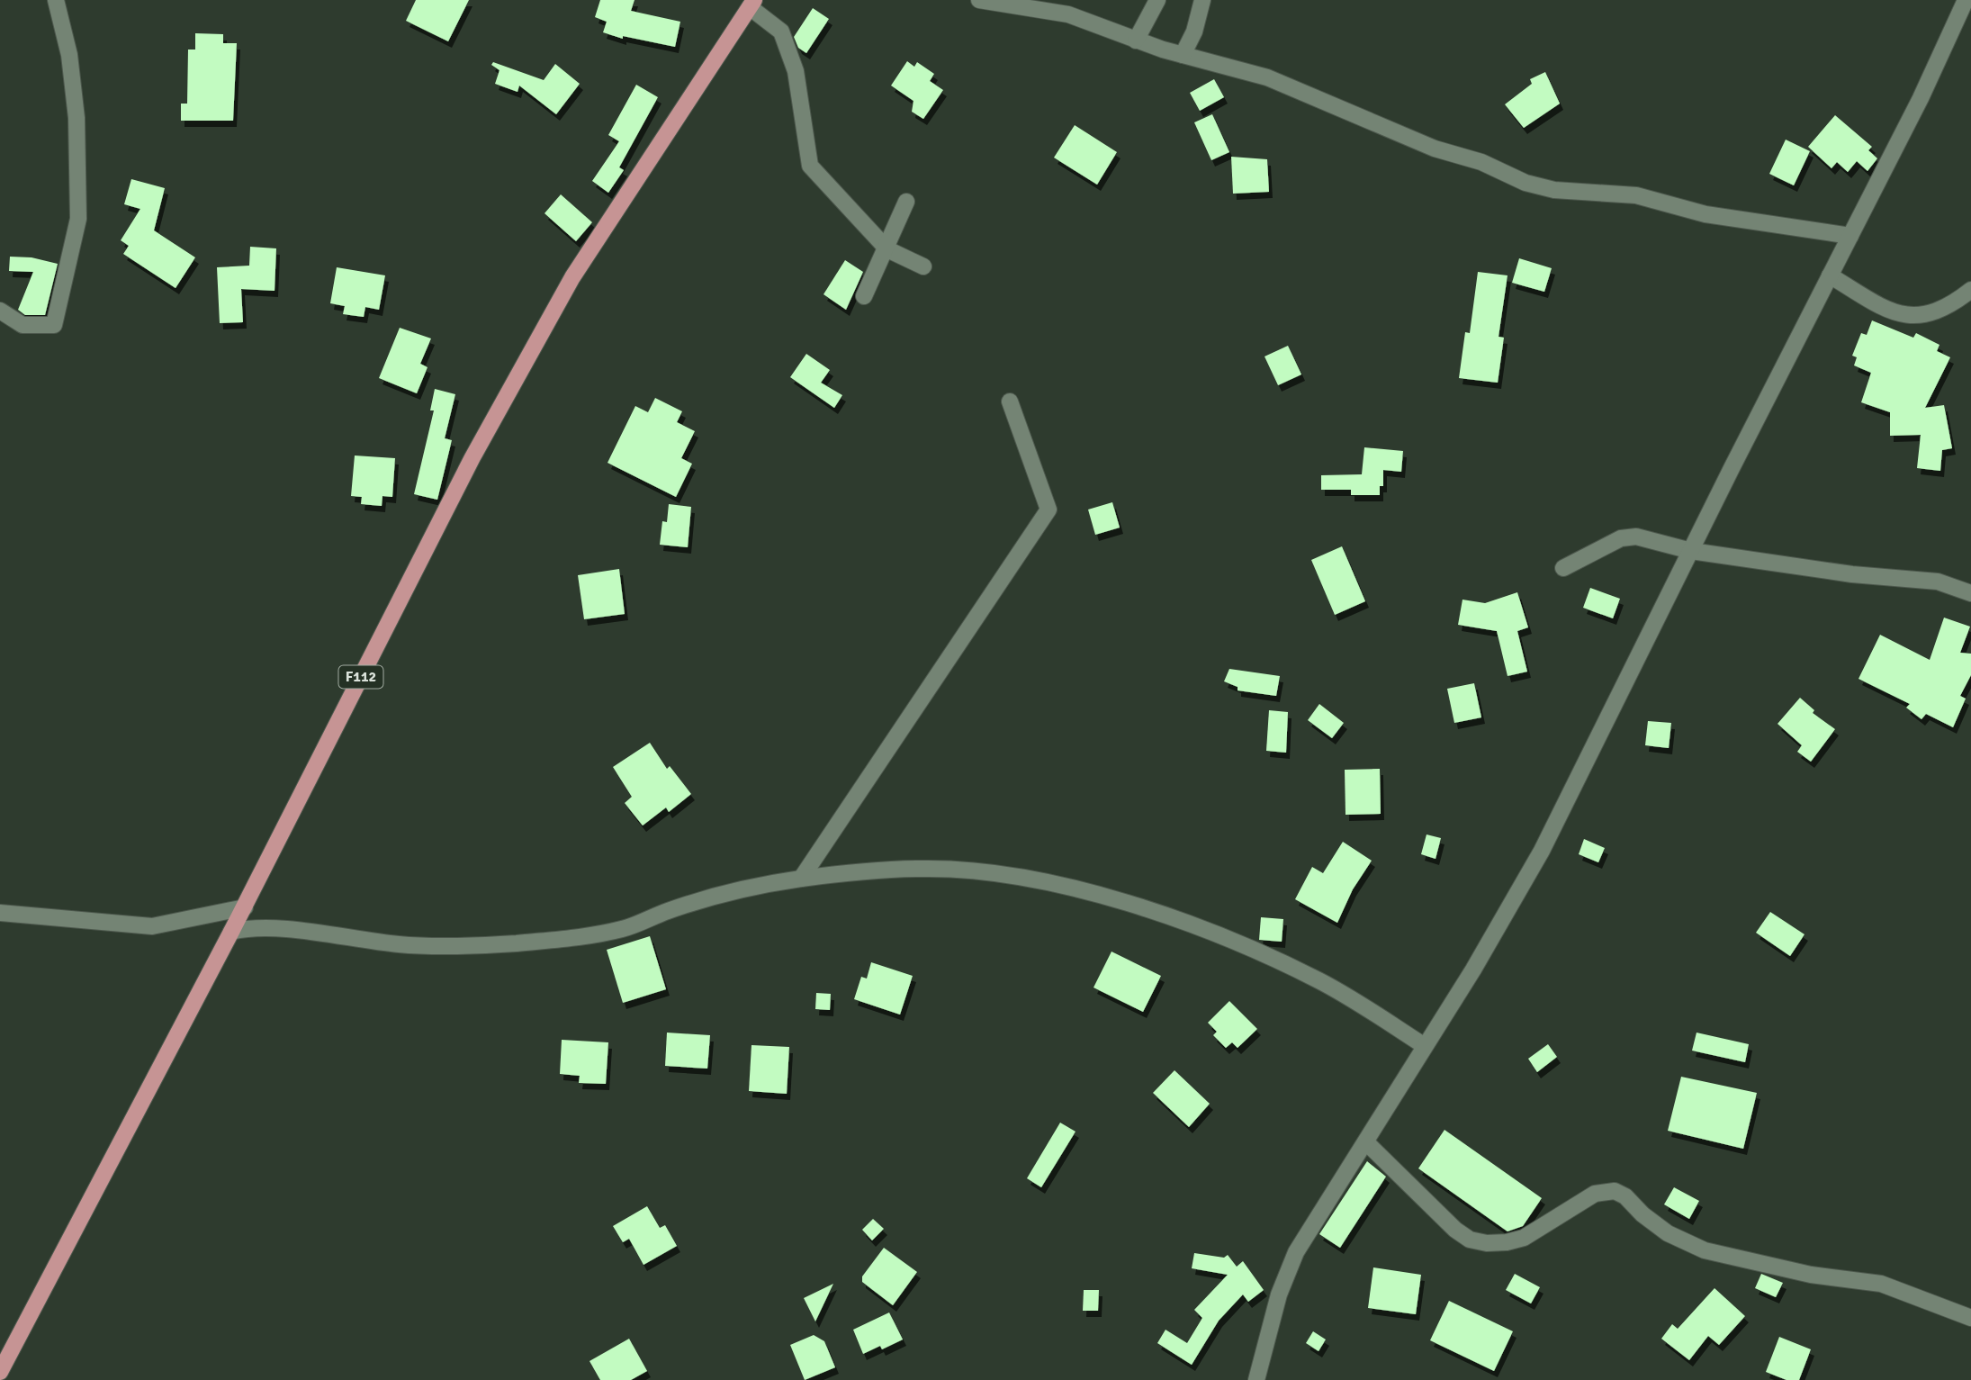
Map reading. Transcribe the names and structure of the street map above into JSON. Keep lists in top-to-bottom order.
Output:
{
  "streets": {
    "main road": ["F112"]
  }
}
